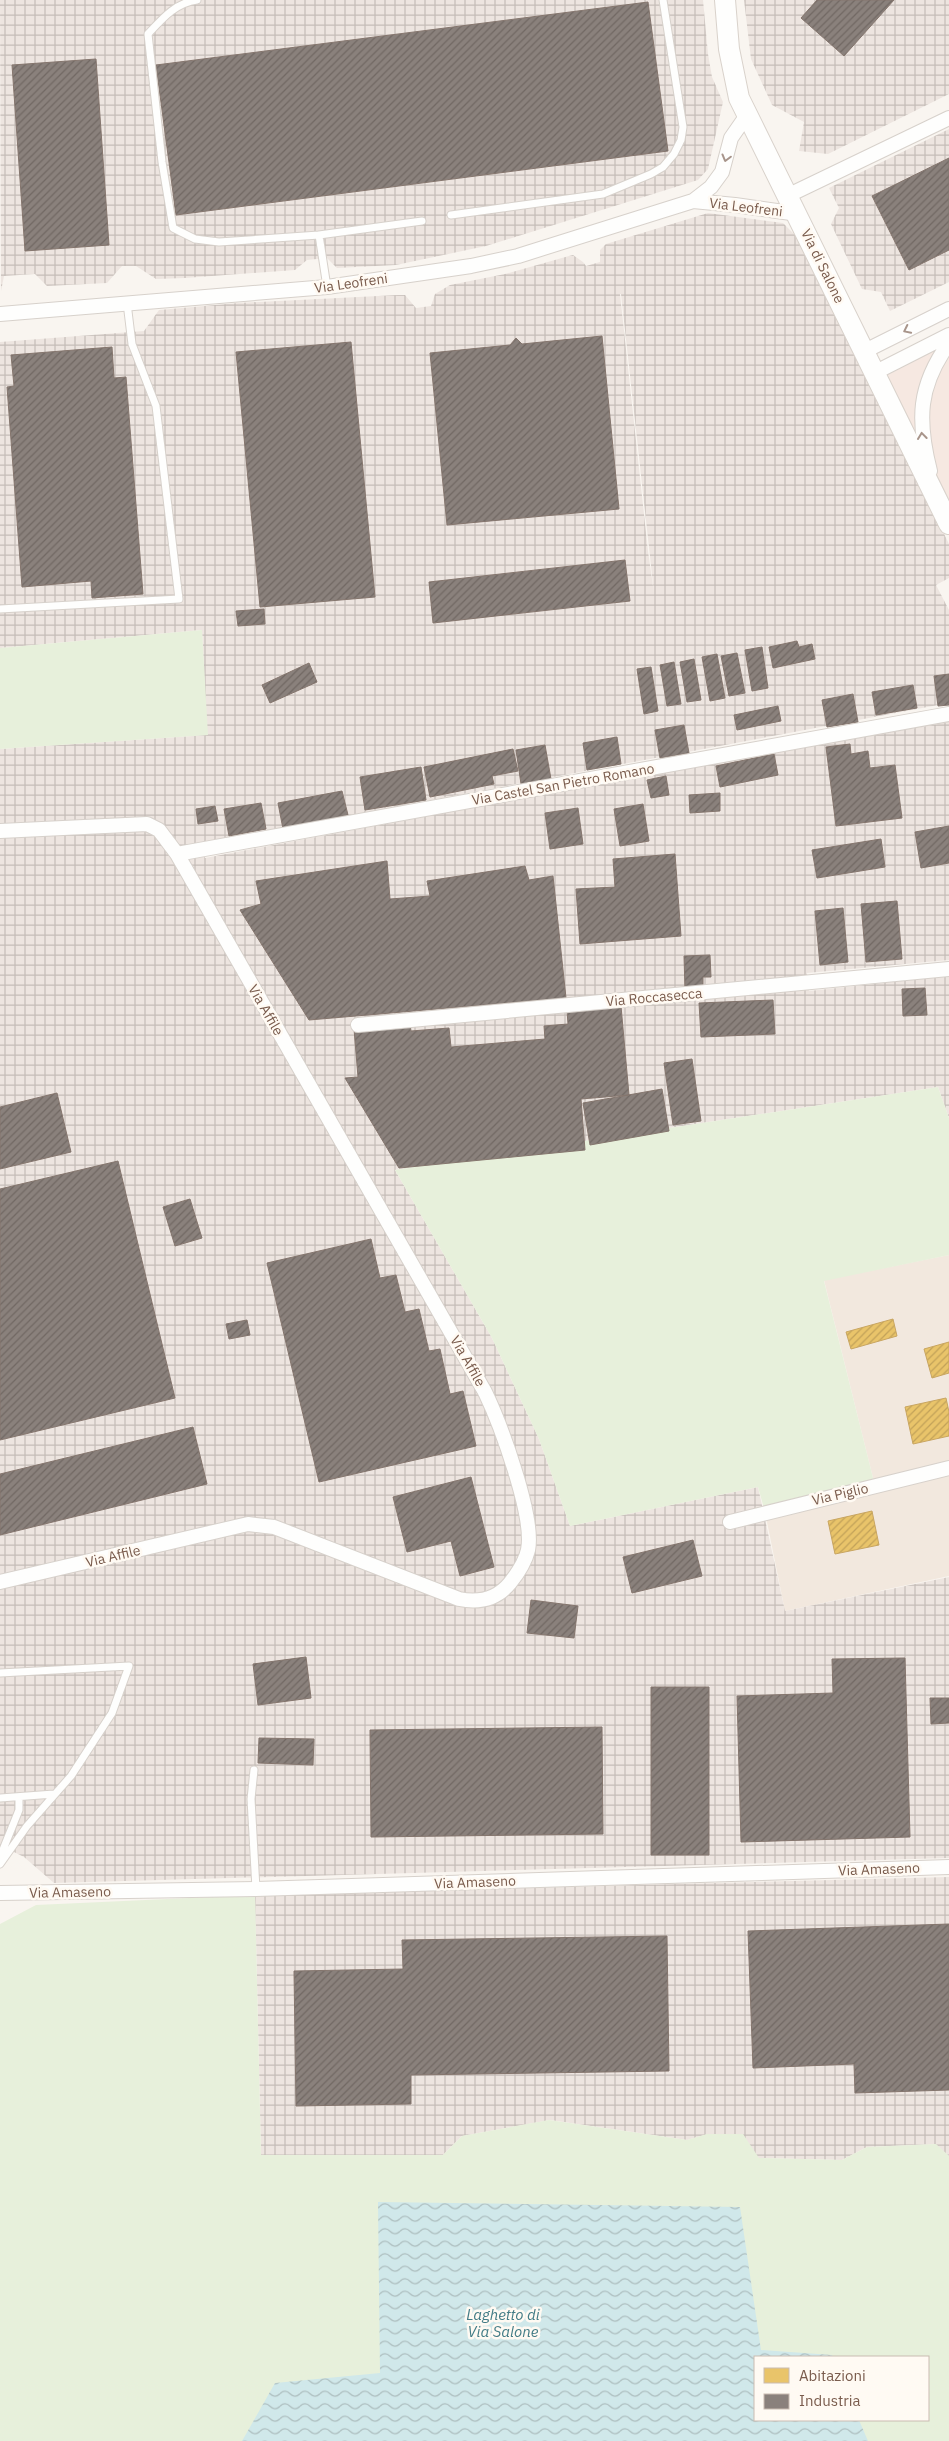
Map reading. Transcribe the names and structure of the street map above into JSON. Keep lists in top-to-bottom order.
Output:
{
  "streets": {
    "street": [
      "Via Leofreni",
      "Via di Salone",
      "Via Castel San Pietro Romano",
      "Via Roccasecca",
      "Via Affile",
      "Via Piglio",
      "Via Amaseno"
    ]
  },
  "crossings": [
    ["Via Leofreni", "Via di Salone"],
    ["Via Castel San Pietro Romano", "Via Affile"]
  ],
  "water": ["Laghetto di Via Salone"],
  "legend": ["Abitazioni", "Industria"]
}
